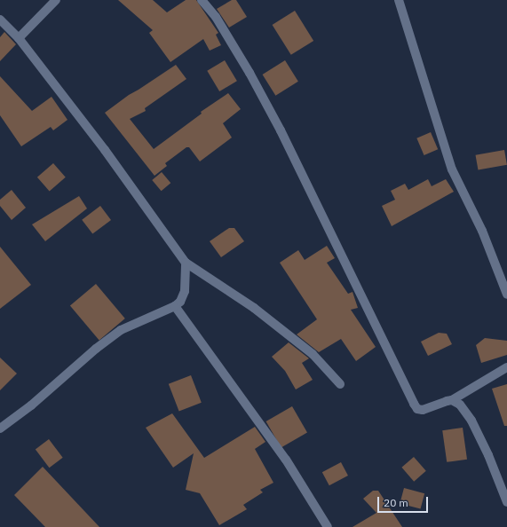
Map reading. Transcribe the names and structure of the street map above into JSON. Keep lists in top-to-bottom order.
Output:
{
  "scale_bar": "20 m"
}
